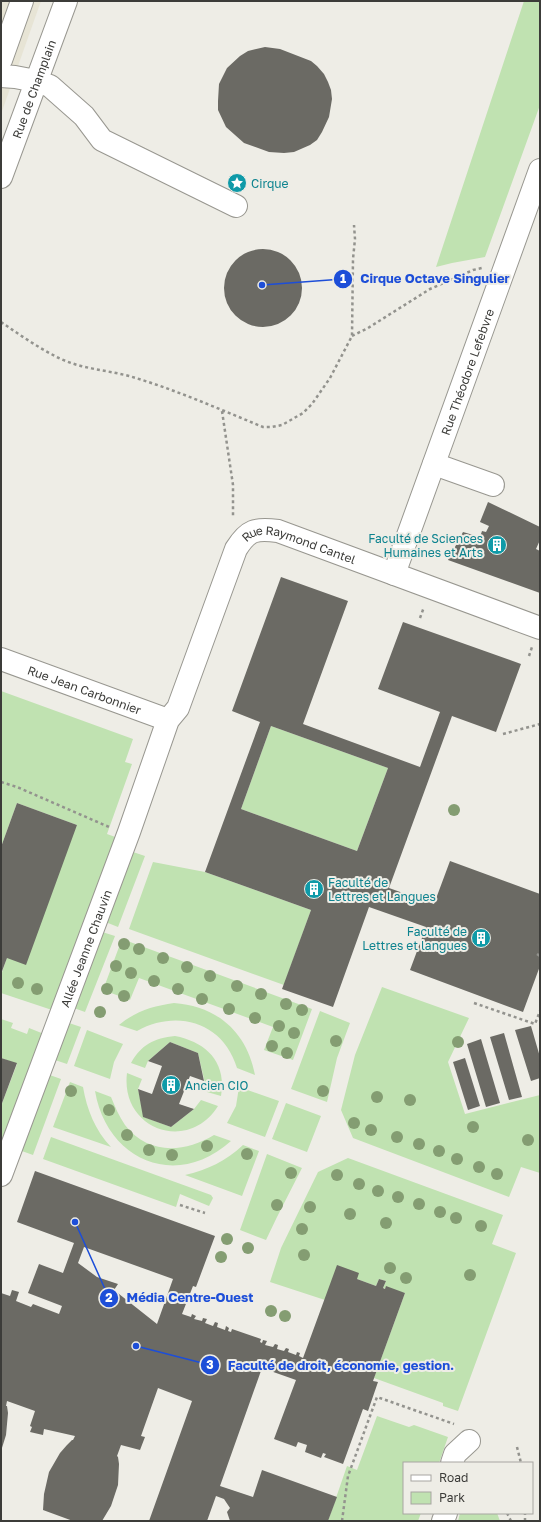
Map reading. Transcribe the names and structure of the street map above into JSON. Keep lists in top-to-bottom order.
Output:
{
  "streets": {
    "street": [
      "Rue de Champlain",
      "Rue Théodore Lefebvre",
      "Rue Raymond Cantel",
      "Rue Jean Carbonnier",
      "Allée Jeanne Chauvin"
    ]
  },
  "crossings": [
    ["Rue Théodore Lefebvre", "Rue Raymond Cantel"],
    ["Rue Raymond Cantel", "Rue Jean Carbonnier"],
    ["Rue Raymond Cantel", "Allée Jeanne Chauvin"],
    ["Rue Jean Carbonnier", "Allée Jeanne Chauvin"]
  ],
  "places": {
    "place": ["Cirque"],
    "other": ["Cirque Octave Singulier", "Média Centre-Ouest", "Faculté de droit, économie, gestion."],
    "building": [
      "Faculté de Sciences Humaines et Arts",
      "Faculté de Lettres et Langues",
      "Faculté de Lettres et langues",
      "Ancien CIO"
    ]
  },
  "legend": ["Road", "Park"]
}
